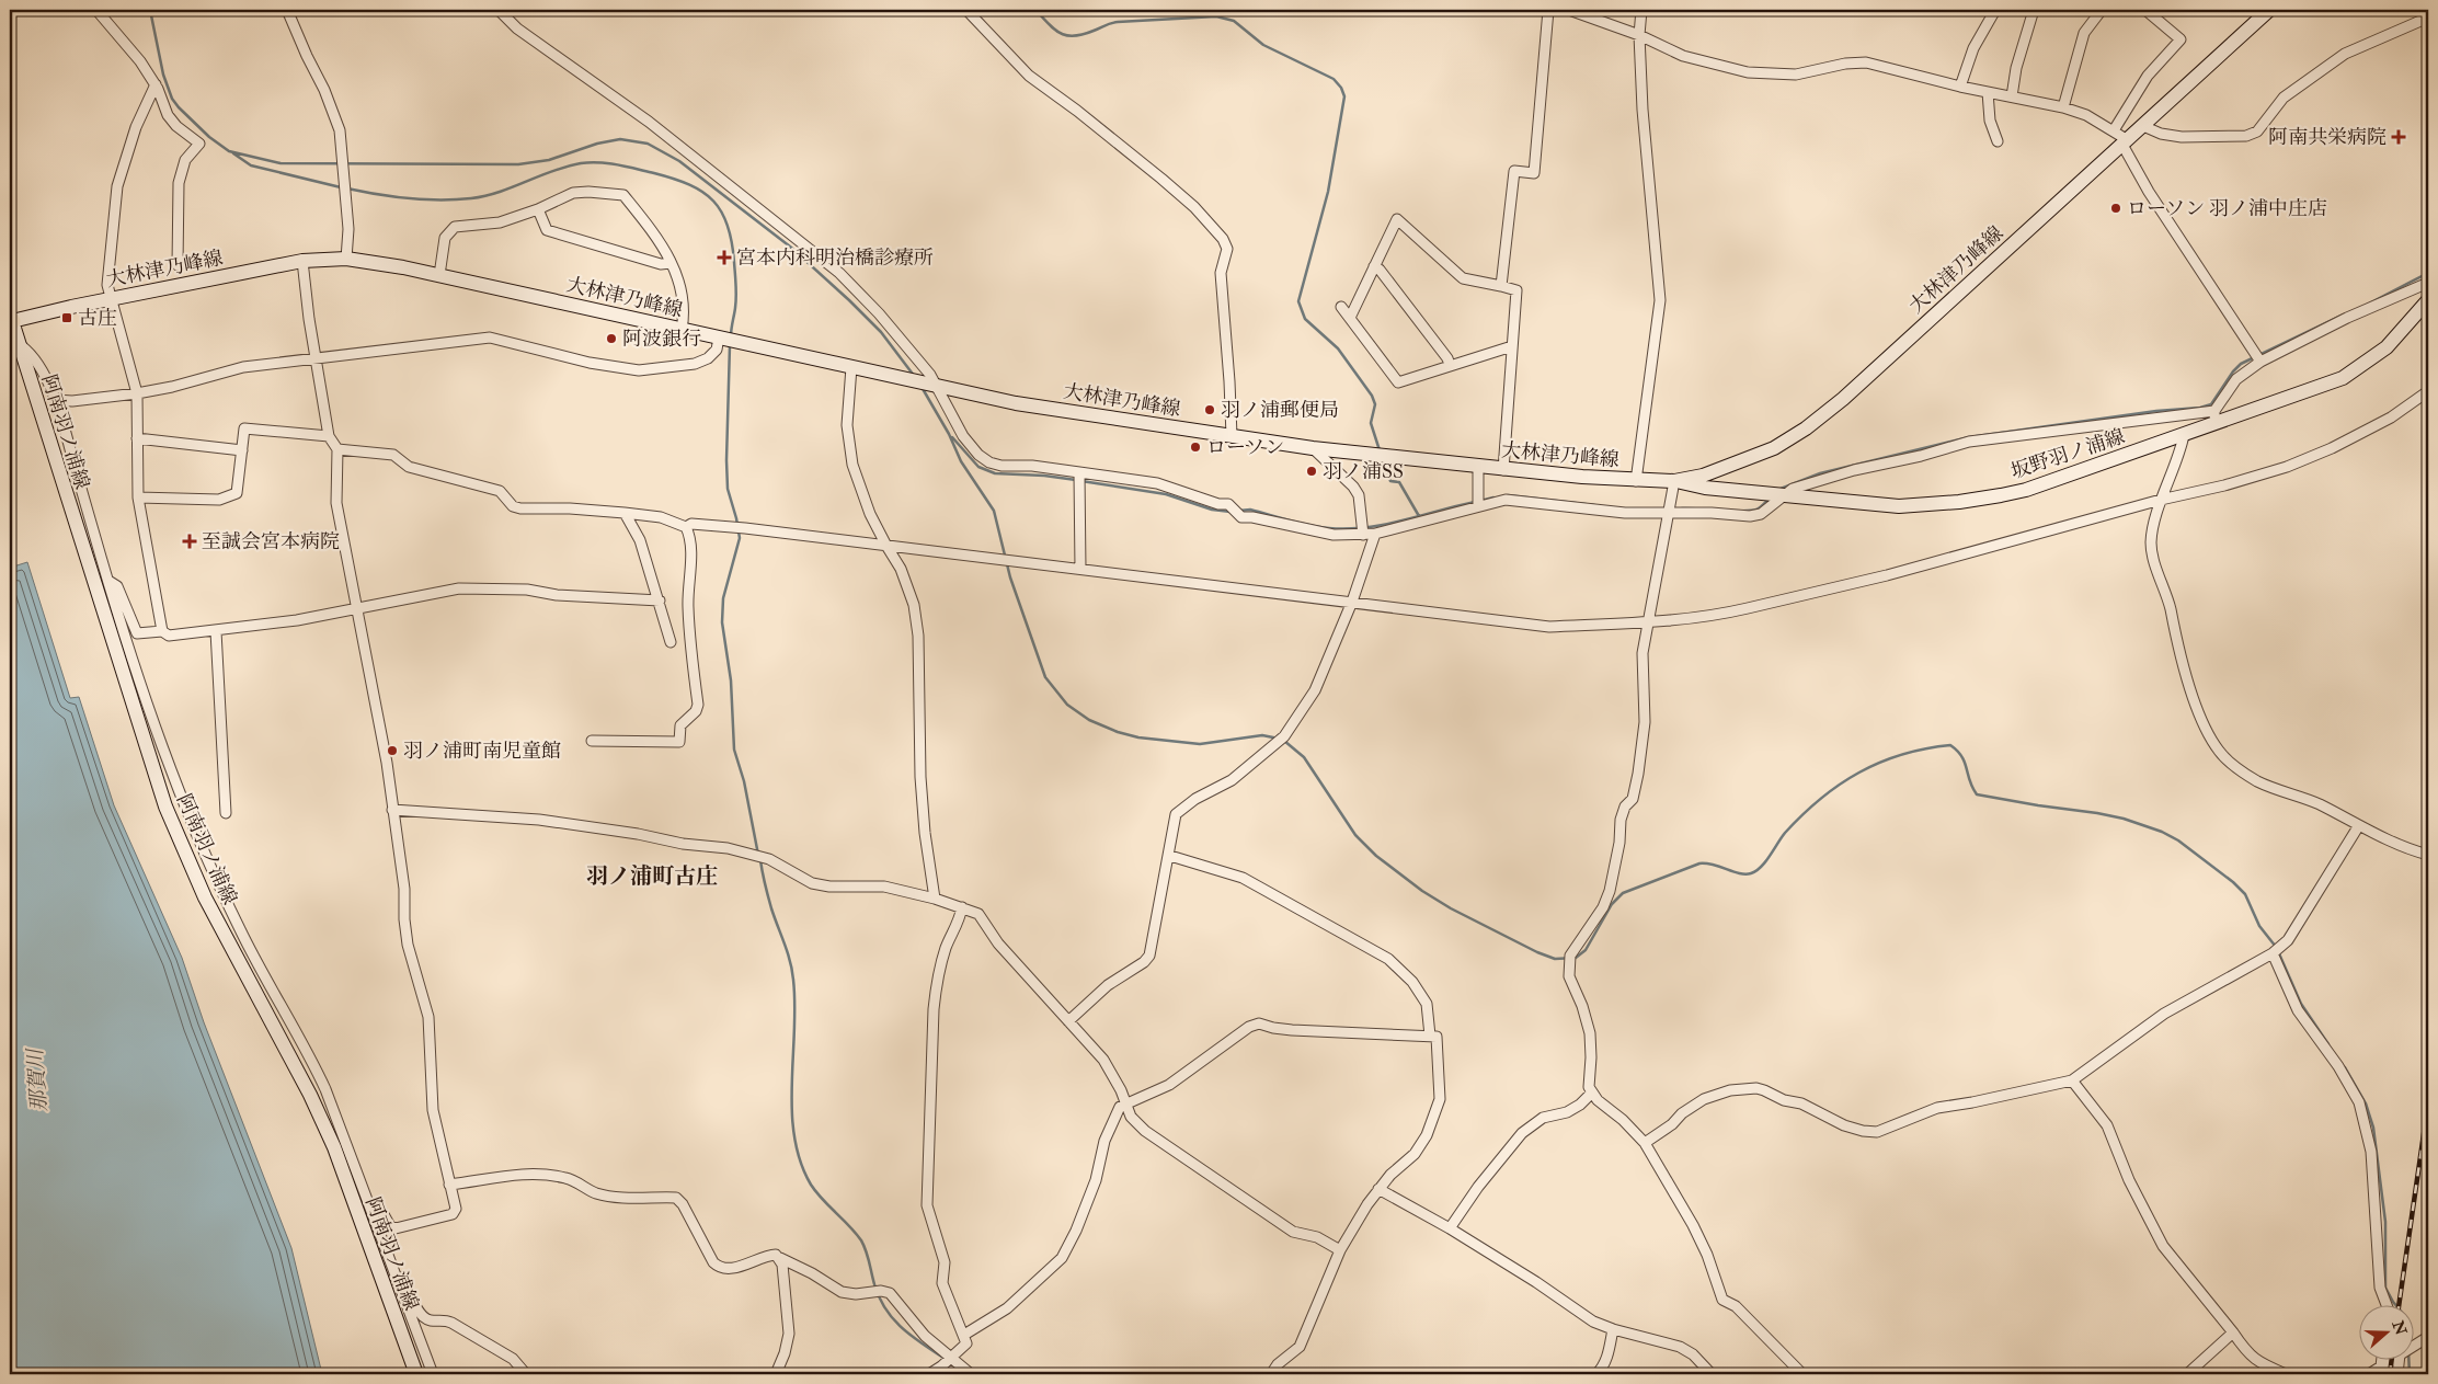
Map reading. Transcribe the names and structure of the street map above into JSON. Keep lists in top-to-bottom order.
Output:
{
  "streets": {
    "main road": ["大林津乃峰線", "阿南羽ノ浦線", "坂野羽ノ浦線"]
  },
  "crossings": [
    ["大林津乃峰線", "阿南羽ノ浦線"],
    ["大林津乃峰線", "坂野羽ノ浦線"]
  ],
  "districts": ["羽ノ浦町古庄"],
  "water": ["那賀川"],
  "places": {
    "health": ["阿南共栄病院", "宮本内科明治橋診療所", "至誠会宮本病院"],
    "other": [
      "ローソン 羽ノ浦中庄店",
      "阿波銀行",
      "羽ノ浦郵便局",
      "ローソン",
      "羽ノ浦SS",
      "羽ノ浦町南児童館"
    ],
    "transit": ["古庄"]
  },
  "north": "right"
}
